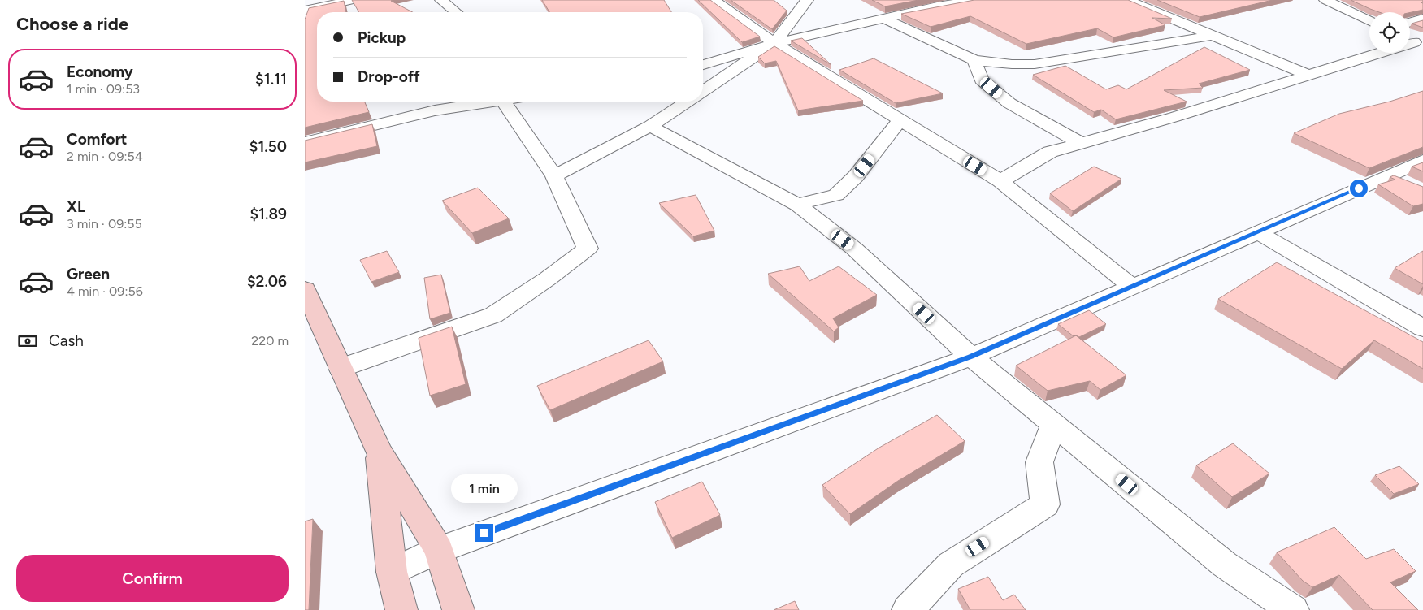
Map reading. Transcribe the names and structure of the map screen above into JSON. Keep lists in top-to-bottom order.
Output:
{
  "page": {
    "heading": "Choose a ride",
    "banner": ["Pickup", "Drop-off"],
    "list": [
      {
        "name": "Economy",
        "note": "1 min · 09:53",
        "value": "$1.11"
      },
      {
        "name": "Comfort",
        "note": "2 min · 09:54",
        "value": "$1.50"
      },
      {
        "name": "XL",
        "note": "3 min · 09:55",
        "value": "$1.89"
      },
      {
        "name": "Green",
        "note": "4 min · 09:56",
        "value": "$2.06"
      }
    ],
    "pay": ["Cash", "220 m"],
    "bubble": "1 min",
    "buttons": "Confirm"
  }
}
